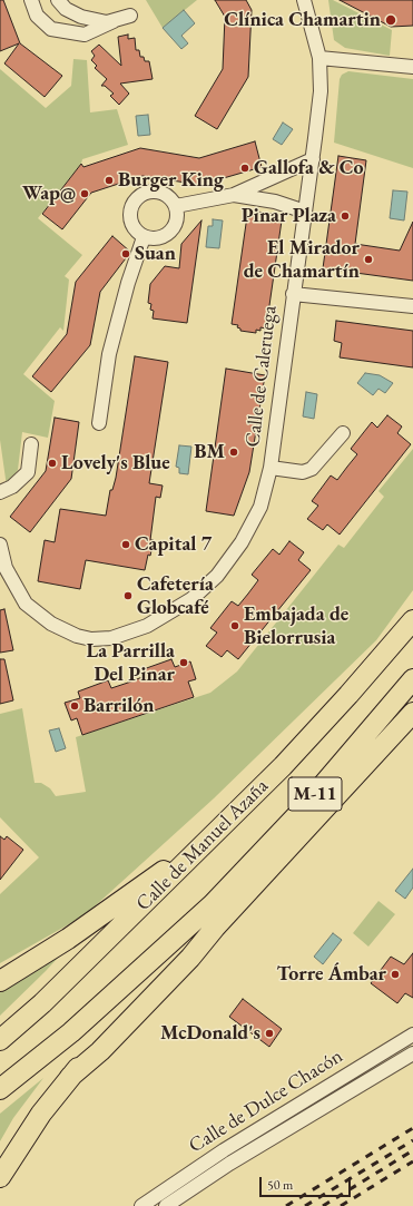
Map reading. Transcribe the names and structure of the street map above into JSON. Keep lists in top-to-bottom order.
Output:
{
  "streets": {
    "highway": ["M-11", "Calle de Manuel Azaña"],
    "street": ["Calle de Caleruega", "Calle de Dulce Chacón"]
  },
  "places": [
    "Clínica Chamartin",
    "Gallofa & Co",
    "Burger King",
    "Wap@",
    "Pinar Plaza",
    "Suan",
    "El Mirador de Chamartín",
    "BM",
    "Lovely's Blue",
    "Capital 7",
    "Cafetería Globcafé",
    "Embajada de Bielorrusia",
    "La Parrilla Del Pinar",
    "Barrilón",
    "Torre Ámbar",
    "McDonald's"
  ],
  "scale_bar": "50 m"
}
